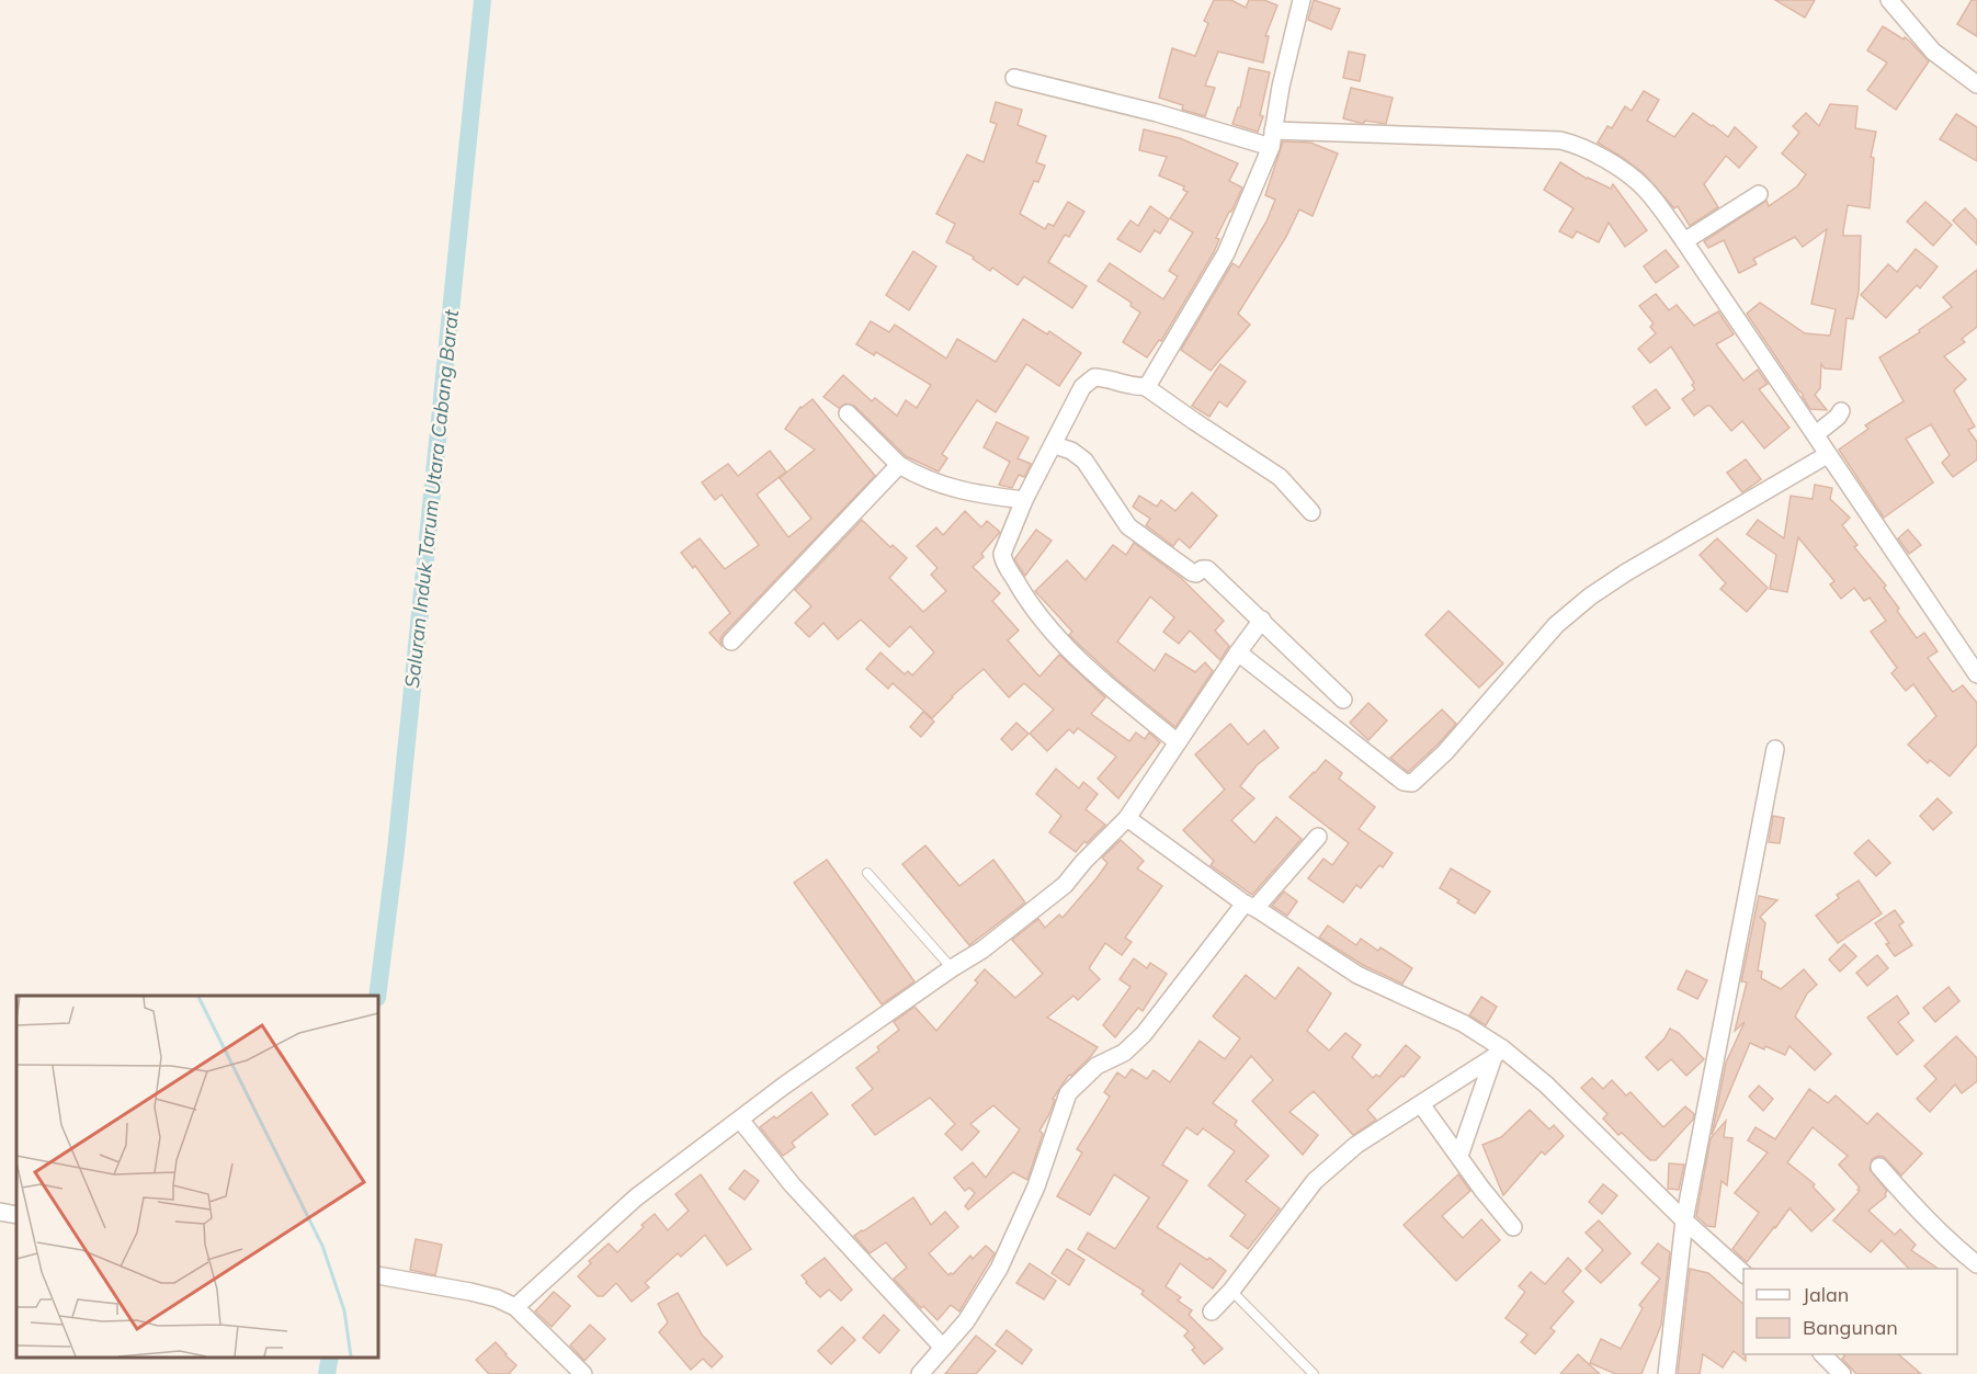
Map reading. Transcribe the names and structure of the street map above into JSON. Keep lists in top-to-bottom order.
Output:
{
  "water": ["Saluran Induk Tarum Utara Cabang Barat"],
  "legend": ["Jalan", "Bangunan"]
}
